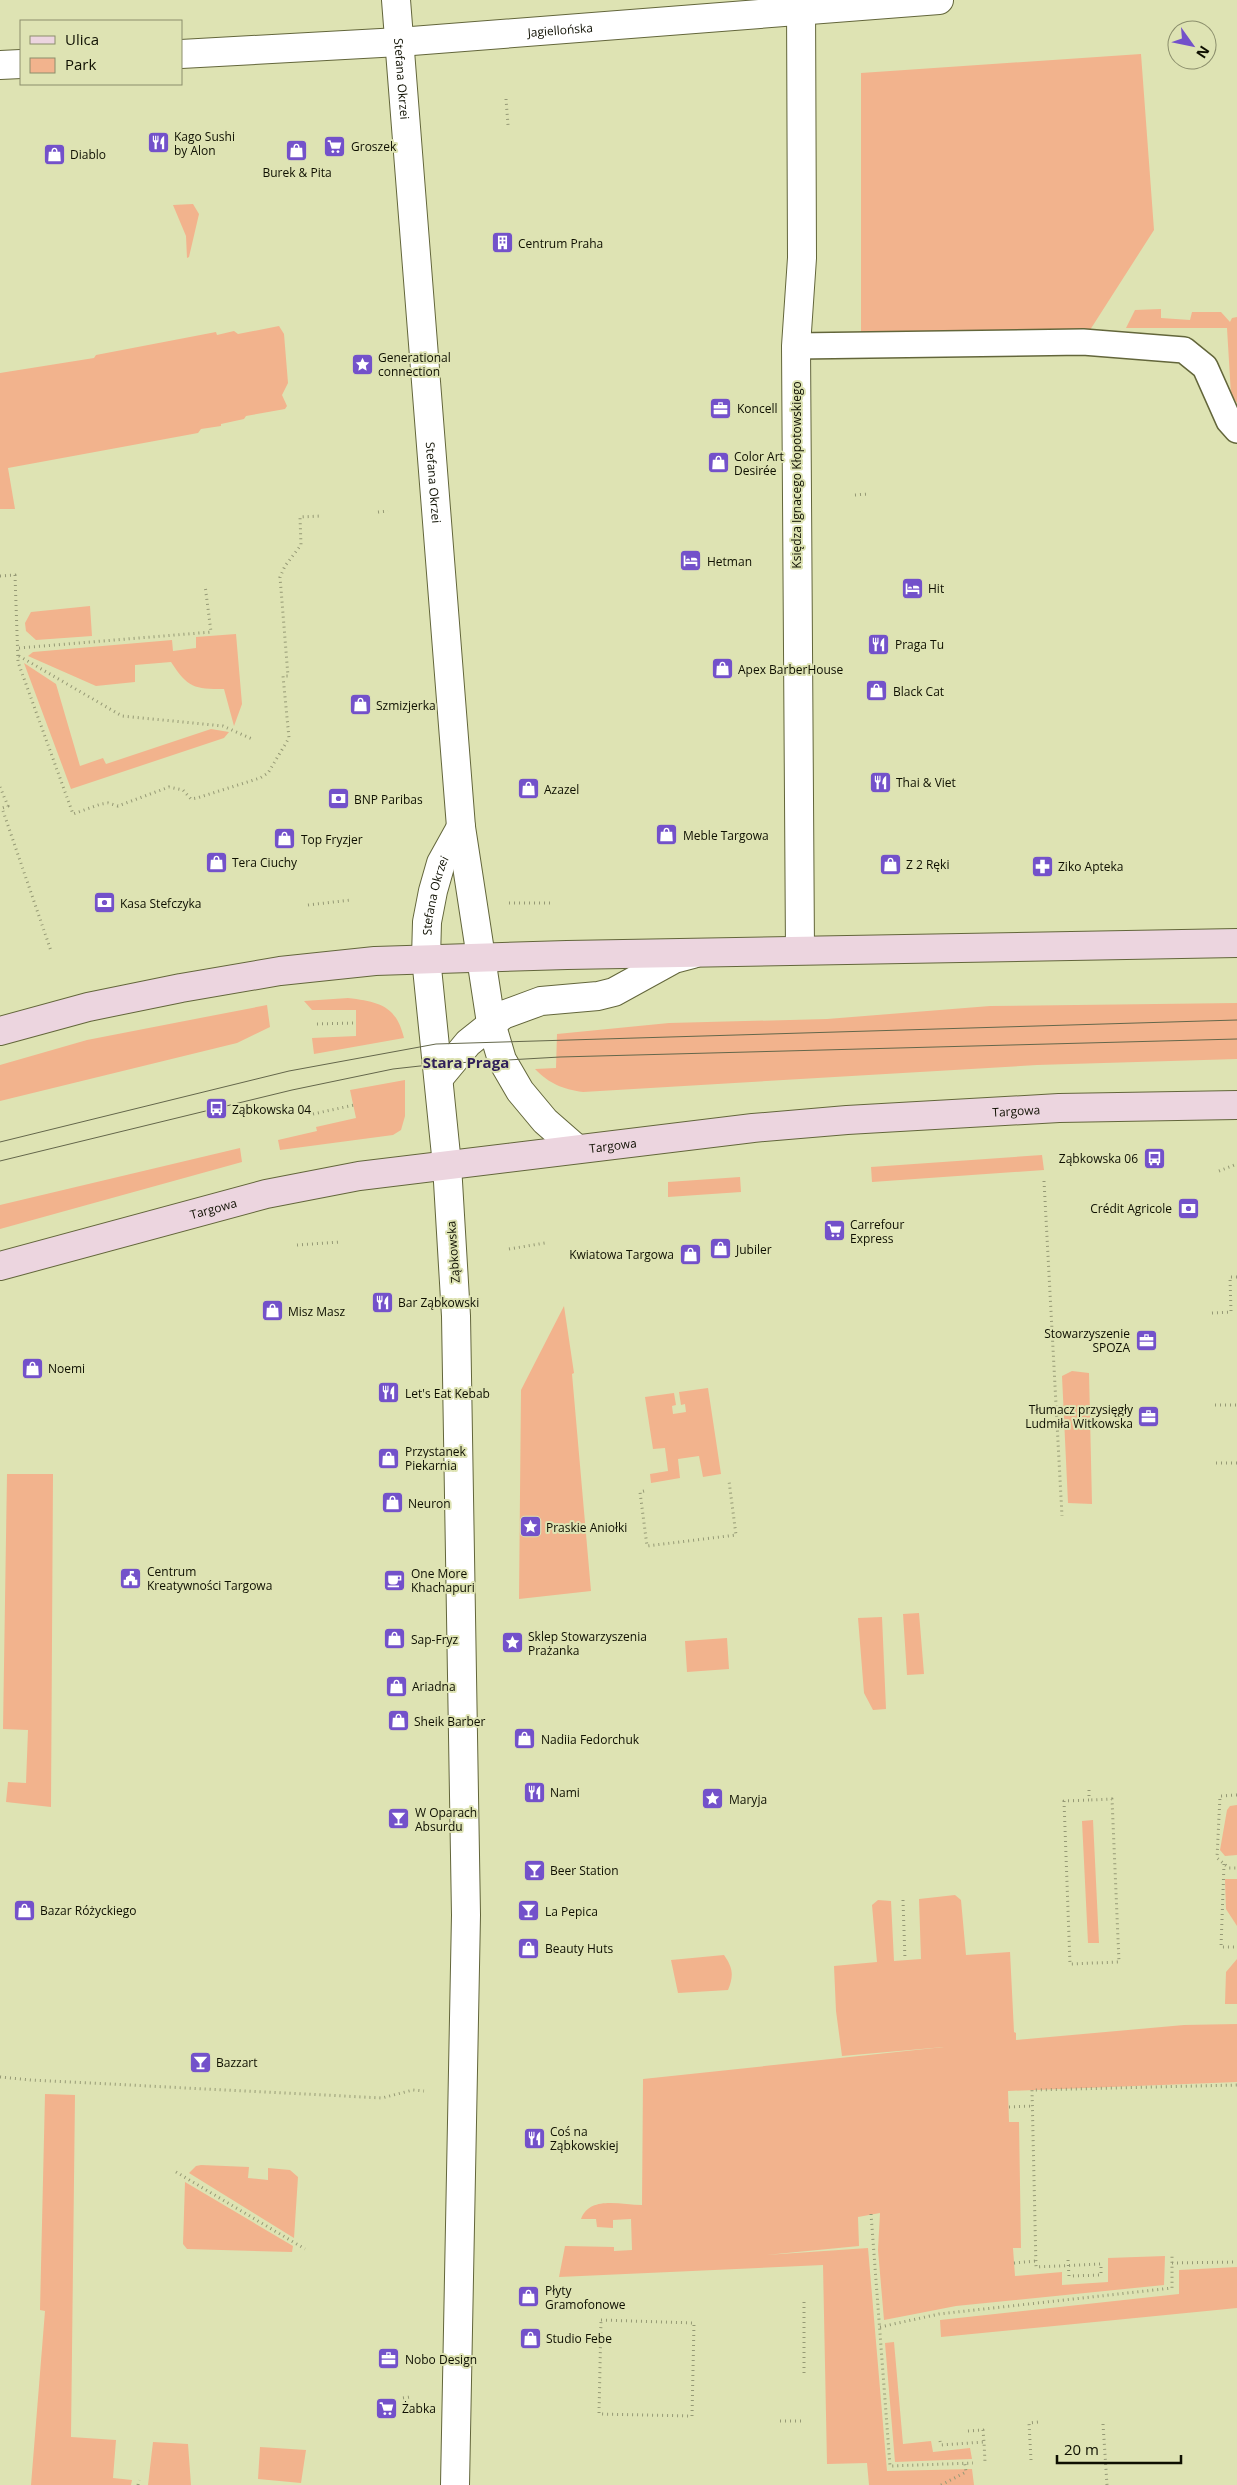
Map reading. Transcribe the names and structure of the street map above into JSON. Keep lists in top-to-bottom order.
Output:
{
  "streets": {
    "main road": ["Targowa"],
    "street": [
      "Jagiellońska",
      "Stefana Okrzei",
      "Księdza Ignacego Kłopotowskiego",
      "Ząbkowska"
    ]
  },
  "crossings": [
    ["Jagiellońska", "Stefana Okrzei"],
    ["Jagiellońska", "Księdza Ignacego Kłopotowskiego"],
    ["Stefana Okrzei", "Ząbkowska"],
    ["Targowa", "Ząbkowska"]
  ],
  "districts": ["Stara Praga"],
  "places": {
    "restaurant": [
      "Kago Sushi by Alon",
      "Praga Tu",
      "Thai & Viet",
      "Bar Ząbkowski",
      "Let's Eat Kebab",
      "Nami",
      "Coś na Ząbkowskiej"
    ],
    "supermarket": ["Groszek", "Carrefour Express", "Żabka"],
    "shop": [
      "Burek & Pita",
      "Diablo",
      "Color Art Desirée",
      "Apex BarberHouse",
      "Black Cat",
      "Szmizjerka",
      "Azazel",
      "Meble Targowa",
      "Top Fryzjer",
      "Tera Ciuchy",
      "Z 2 Ręki",
      "Jubiler",
      "Kwiatowa Targowa",
      "Misz Masz",
      "Noemi",
      "Przystanek Piekarnia",
      "Neuron",
      "Sap-Fryz",
      "Ariadna",
      "Sheik Barber",
      "Nadiia Fedorchuk",
      "Bazar Różyckiego",
      "Beauty Huts",
      "Płyty Gramofonowe",
      "Studio Febe"
    ],
    "building": ["Centrum Praha"],
    "place": [
      "Generational connection",
      "Praskie Aniołki",
      "Sklep Stowarzyszenia Prażanka",
      "Maryja"
    ],
    "office": [
      "Koncell",
      "Stowarzyszenie SPOZA",
      "Tłumacz przysięgły Ludmiła Witkowska",
      "Nobo Design"
    ],
    "hotel": ["Hetman", "Hit"],
    "bank": ["BNP Paribas", "Kasa Stefczyka", "Crédit Agricole"],
    "pharmacy": ["Ziko Apteka"],
    "bus stop": ["Ząbkowska 04", "Ząbkowska 06"],
    "public building": ["Centrum Kreatywności Targowa"],
    "cafe": ["One More Khachapuri"],
    "bar": [
      "W Oparach Absurdu",
      "Beer Station",
      "La Pepica",
      "Bazzart"
    ]
  },
  "legend": ["Ulica", "Park"],
  "scale_bar": "20 m",
  "north": "bottom right"
}
